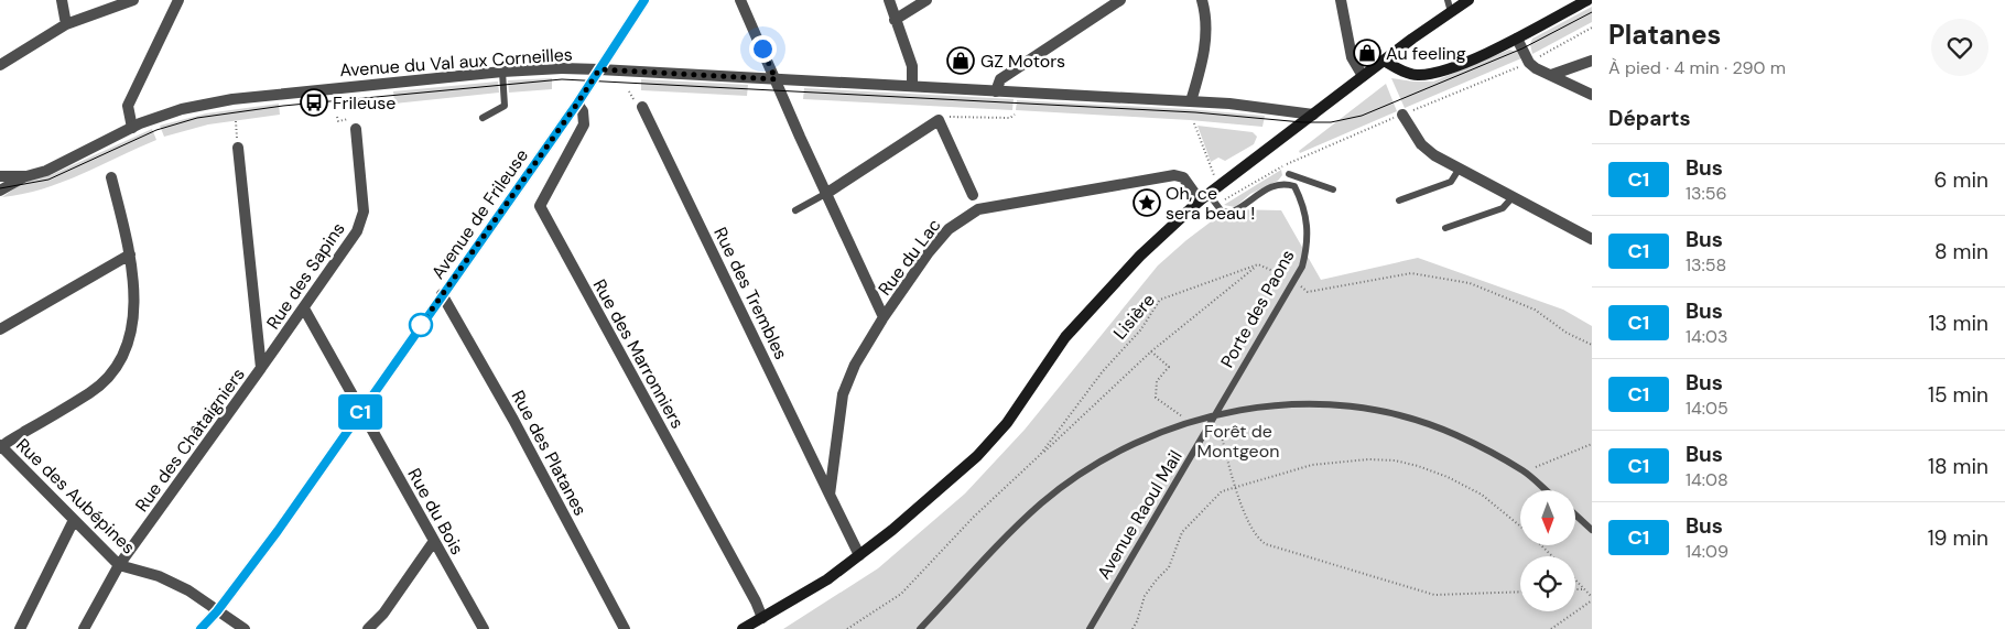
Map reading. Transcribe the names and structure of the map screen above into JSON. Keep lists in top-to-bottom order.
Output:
{
  "streets": {
    "street": [
      "Avenue du Val aux Corneilles",
      "Avenue de Frileuse",
      "Rue du Lac",
      "Rue des Sapins",
      "Rue des Trembles",
      "Rue des Marronniers",
      "Rue des Châtaigniers",
      "Rue des Platanes",
      "Rue des Aubépines",
      "Rue du Bois"
    ],
    "lane": ["Porte des Paons", "Avenue Raoul Mail"],
    "path": ["Lisière"]
  },
  "crossings": [
    ["Avenue du Val aux Corneilles", "Avenue de Frileuse"],
    ["Avenue de Frileuse", "Rue des Marronniers"],
    ["Avenue de Frileuse", "Rue des Platanes"],
    ["Avenue de Frileuse", "Rue des Aubépines"],
    ["Avenue de Frileuse", "Rue du Bois"],
    ["Rue du Lac", "Rue des Trembles"],
    ["Rue des Sapins", "Rue des Châtaigniers"],
    ["Rue des Sapins", "Rue du Bois"],
    ["Porte des Paons", "Avenue Raoul Mail"],
    ["Rue des Châtaigniers", "Rue des Aubépines"]
  ],
  "parks": ["Forêt de Montgeon"],
  "places": {
    "shop": ["Au feeling", "GZ Motors"],
    "bus stop": ["Frileuse"],
    "place": ["Oh, ce sera beau !"]
  },
  "lines": ["bus line C1"],
  "north": "bottom",
  "page": {
    "on_map": "C1",
    "heading": [
      ["Platanes", "À pied · 4 min · 290 m"],
      "Départs"
    ],
    "list": [
      {
        "mark": "C1",
        "name": "Bus",
        "note": "13:56",
        "value": "6 min"
      },
      {
        "mark": "C1",
        "name": "Bus",
        "note": "13:58",
        "value": "8 min"
      },
      {
        "mark": "C1",
        "name": "Bus",
        "note": "14:03",
        "value": "13 min"
      },
      {
        "mark": "C1",
        "name": "Bus",
        "note": "14:05",
        "value": "15 min"
      },
      {
        "mark": "C1",
        "name": "Bus",
        "note": "14:08",
        "value": "18 min"
      },
      {
        "mark": "C1",
        "name": "Bus",
        "note": "14:09",
        "value": "19 min"
      }
    ]
  }
}
